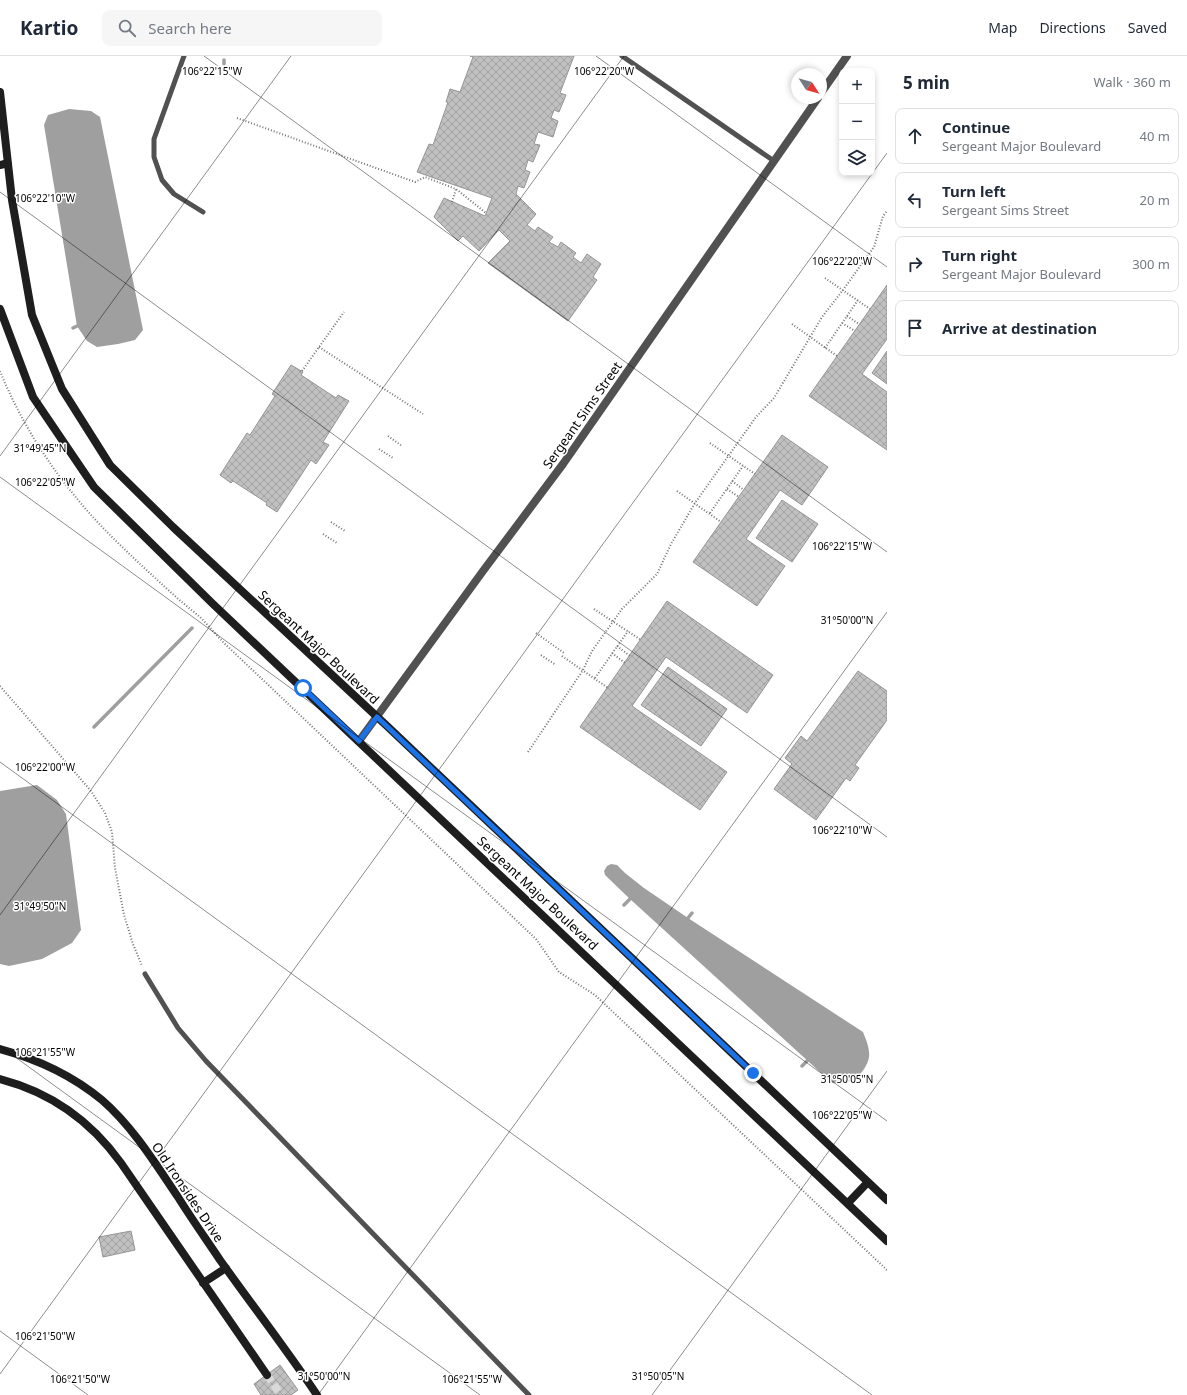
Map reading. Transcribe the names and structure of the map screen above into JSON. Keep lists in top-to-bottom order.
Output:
{
  "streets": {
    "street": ["Sergeant Sims Street", "Sergeant Major Boulevard", "Old Ironsides Drive"]
  },
  "crossings": [
    ["Sergeant Sims Street", "Sergeant Major Boulevard"]
  ],
  "north": "bottom right",
  "page": {
    "header": "Kartio",
    "search": "Search here",
    "nav": ["Map", "Directions", "Saved"],
    "heading": ["5 min", "Walk · 360 m"],
    "map_buttons": ["+", "−"],
    "list": [
      ["Continue", "Sergeant Major Boulevard", "40 m"],
      ["Turn left", "Sergeant Sims Street", "20 m"],
      ["Turn right", "Sergeant Major Boulevard", "300 m"],
      "Arrive at destination"
    ]
  },
  "coordinates": [
    "106°22'20\"W",
    "106°22'15\"W",
    "106°22'10\"W",
    "31°49'45\"N",
    "106°22'05\"W",
    "31°50'00\"N",
    "106°22'00\"W",
    "31°49'50\"N",
    "106°21'55\"W",
    "31°50'05\"N",
    "106°21'50\"W"
  ]
}
